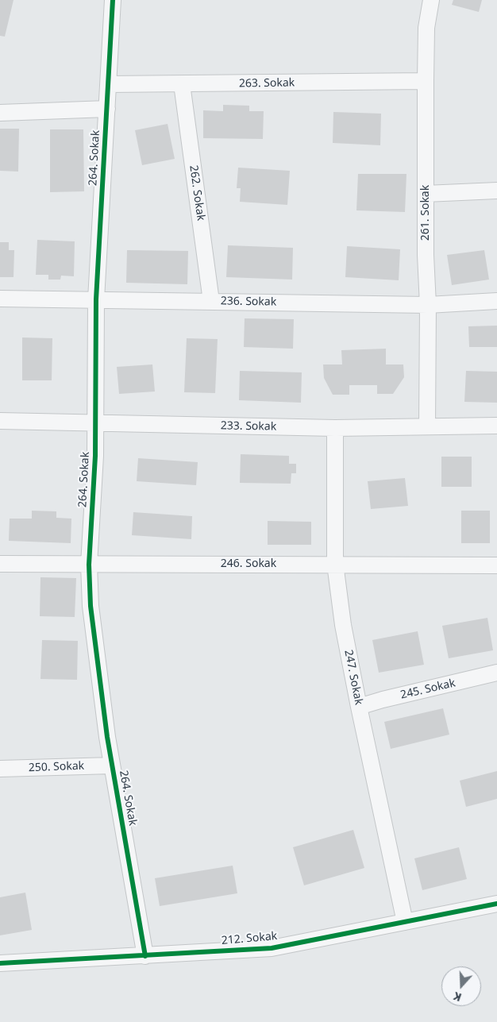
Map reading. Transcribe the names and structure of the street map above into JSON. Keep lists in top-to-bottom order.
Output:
{
  "streets": {
    "street": [
      "263. Sokak",
      "264. Sokak",
      "262. Sokak",
      "261. Sokak",
      "236. Sokak",
      "233. Sokak",
      "246. Sokak",
      "247. Sokak",
      "245. Sokak",
      "250. Sokak",
      "212. Sokak"
    ]
  },
  "crossings": [
    ["263. Sokak", "264. Sokak"],
    ["263. Sokak", "262. Sokak"],
    ["263. Sokak", "261. Sokak"],
    ["264. Sokak", "236. Sokak"],
    ["264. Sokak", "233. Sokak"],
    ["264. Sokak", "246. Sokak"],
    ["264. Sokak", "250. Sokak"],
    ["264. Sokak", "212. Sokak"],
    ["262. Sokak", "236. Sokak"],
    ["261. Sokak", "236. Sokak"],
    ["261. Sokak", "233. Sokak"],
    ["233. Sokak", "247. Sokak"],
    ["246. Sokak", "247. Sokak"],
    ["247. Sokak", "245. Sokak"],
    ["247. Sokak", "212. Sokak"]
  ],
  "north": "bottom"
}
